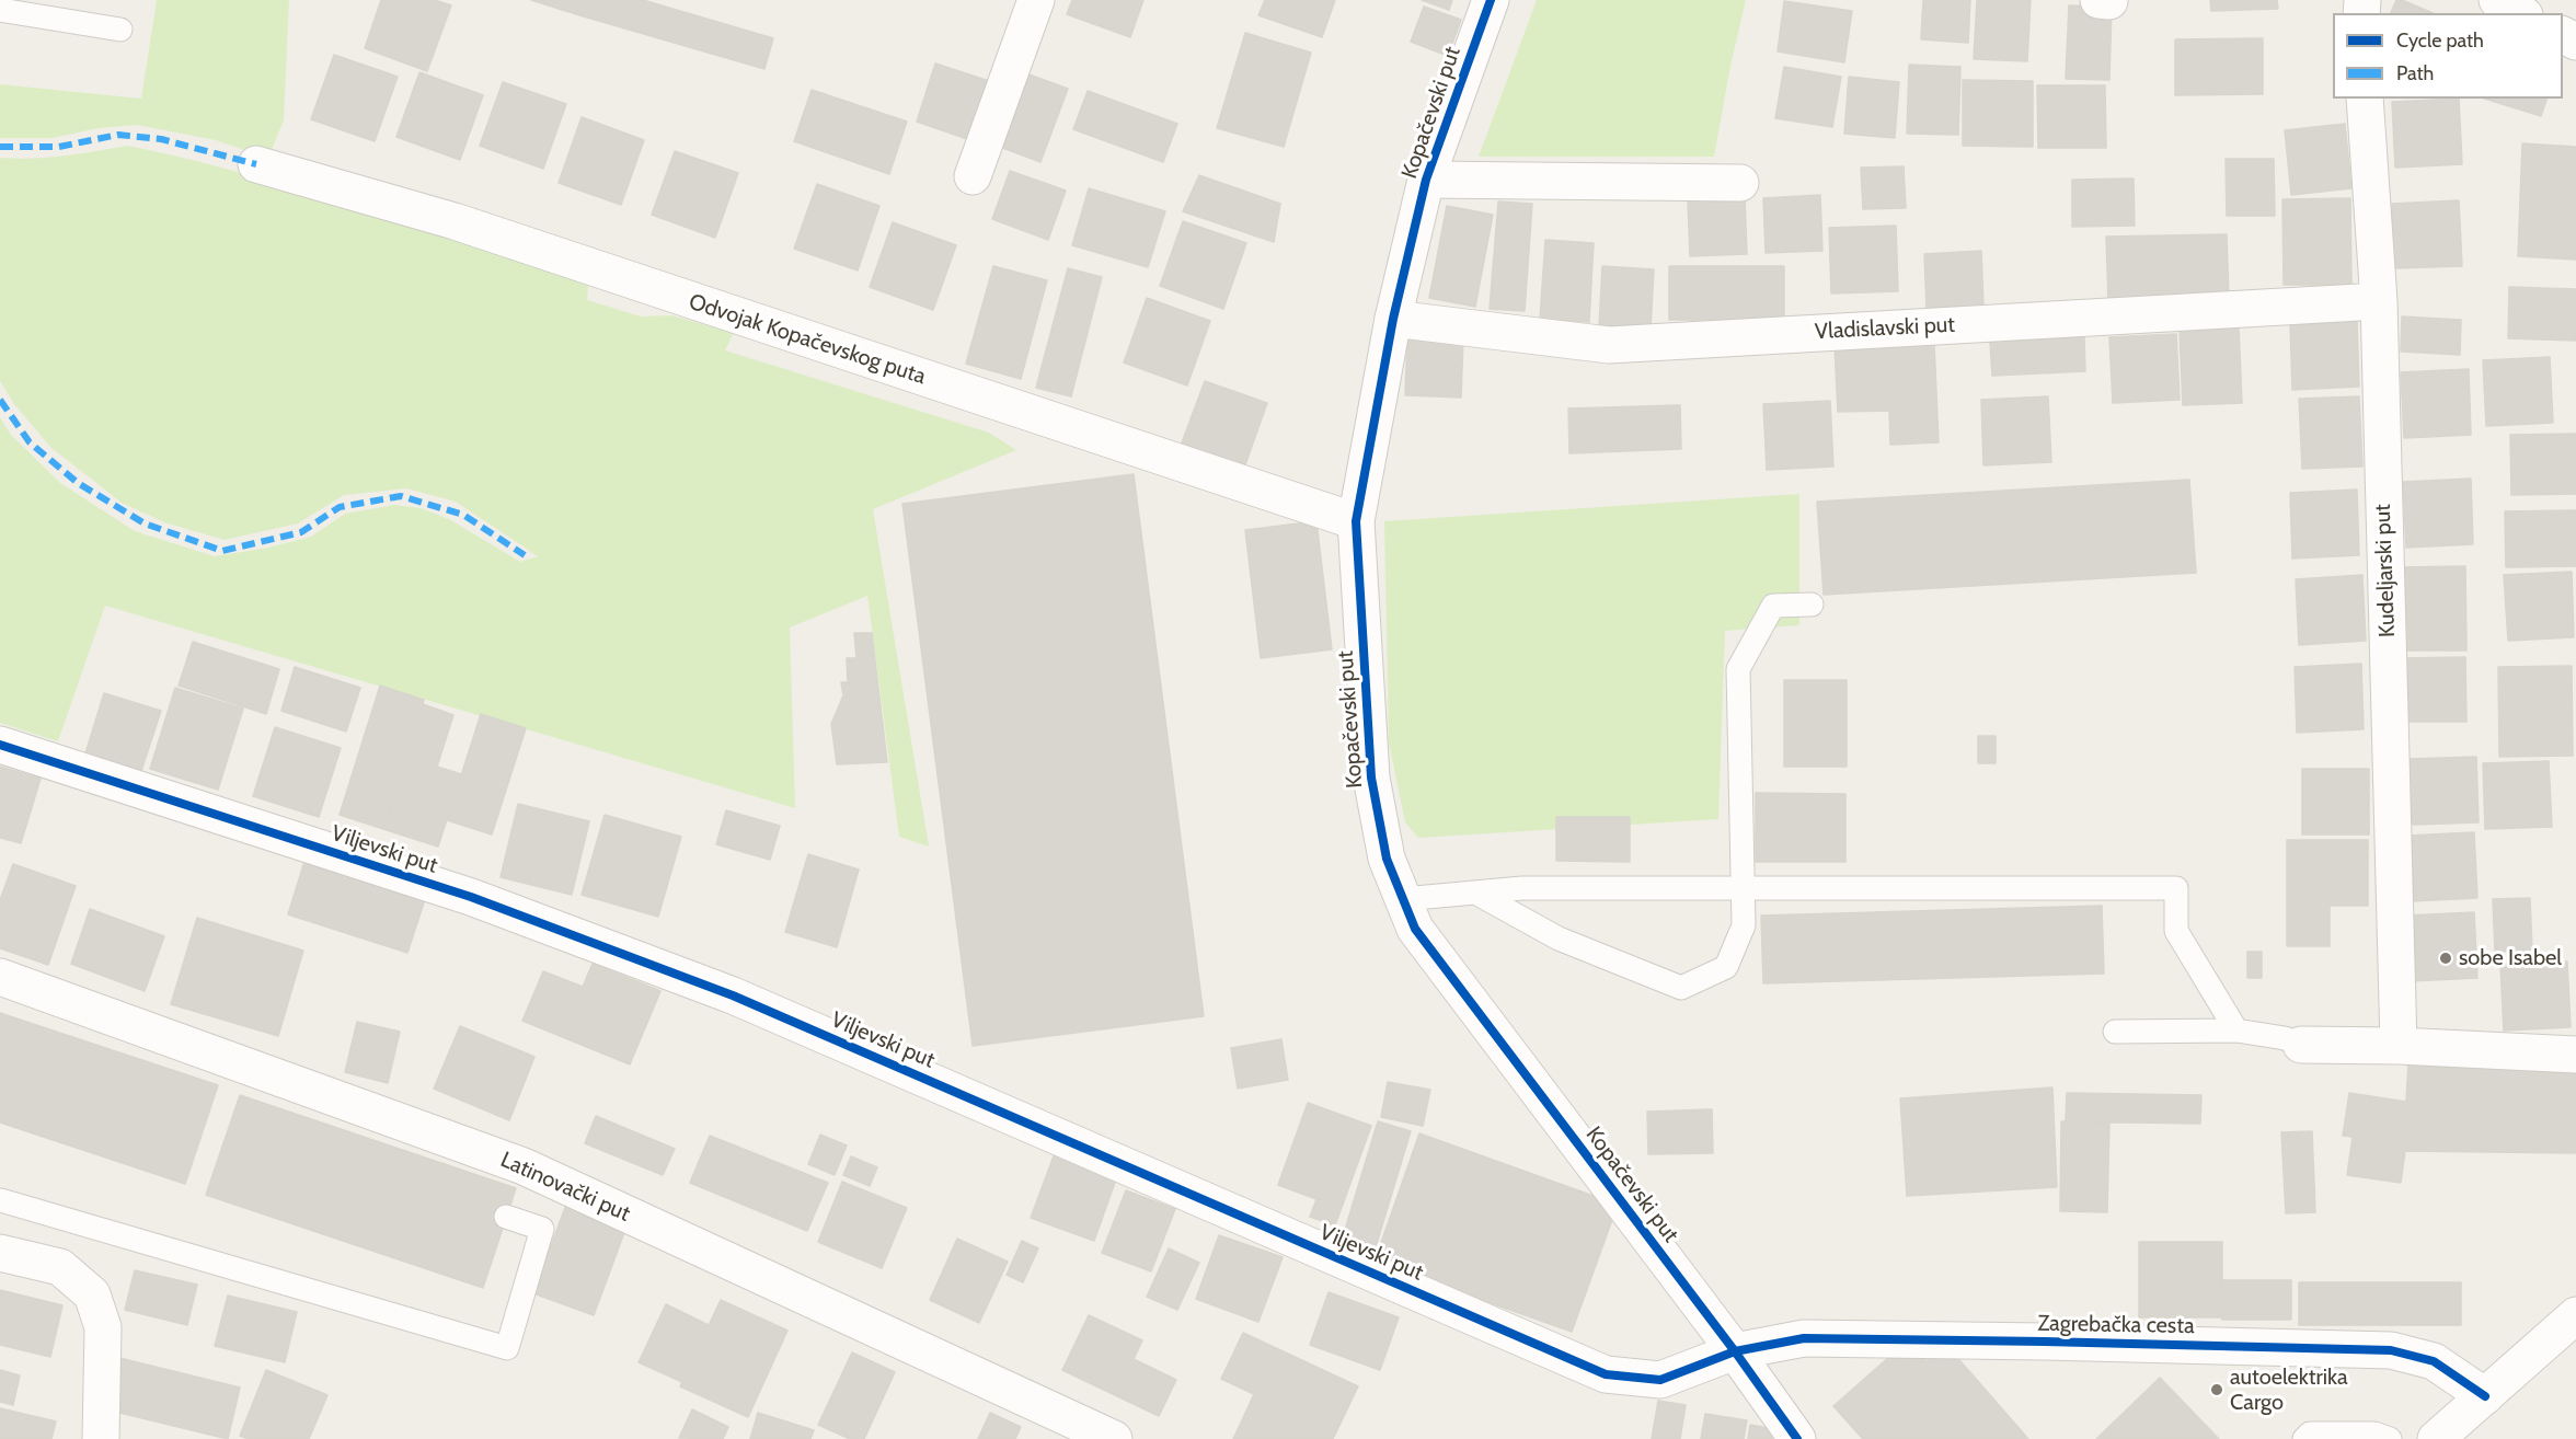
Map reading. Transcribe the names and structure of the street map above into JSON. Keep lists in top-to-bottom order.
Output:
{
  "streets": {
    "street": [
      "Kopačevski put",
      "Vladislavski put",
      "Odvojak Kopačevskog puta",
      "Kudeljarski put",
      "Viljevski put",
      "Latinovački put",
      "Zagrebačka cesta"
    ]
  },
  "crossings": [
    ["Kopačevski put", "Vladislavski put"],
    ["Kopačevski put", "Odvojak Kopačevskog puta"],
    ["Kopačevski put", "Viljevski put"],
    ["Kopačevski put", "Zagrebačka cesta"],
    ["Vladislavski put", "Kudeljarski put"],
    ["Viljevski put", "Zagrebačka cesta"]
  ],
  "places": ["sobe Isabel", "autoelektrika Cargo"],
  "legend": ["Cycle path", "Path"]
}
